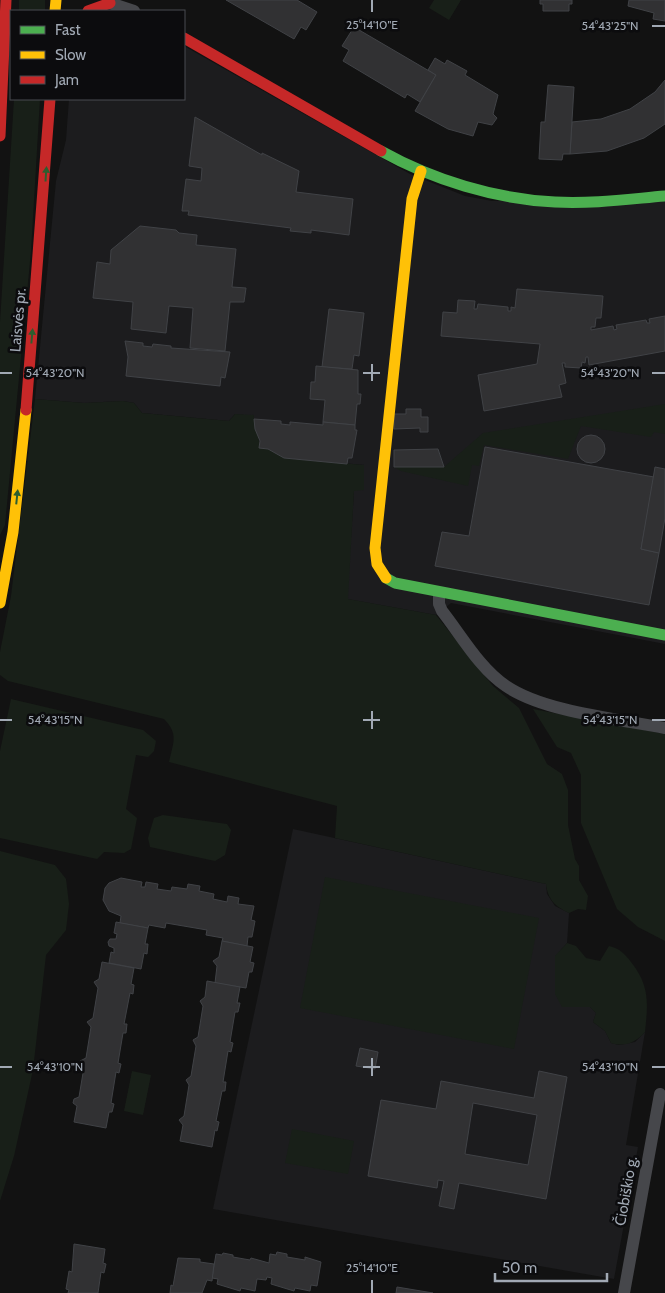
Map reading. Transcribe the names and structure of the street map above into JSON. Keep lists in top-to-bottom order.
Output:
{
  "streets": {
    "street": ["Laisvės pr.", "Čiobiškio g."]
  },
  "one_way": ["Laisvės pr."],
  "legend": ["Fast", "Slow", "Jam"],
  "scale_bar": "50 m",
  "coordinates": [
    "25°14'10\"E",
    "54°43'25\"N",
    "54°43'20\"N",
    "54°43'15\"N",
    "54°43'10\"N"
  ]
}
